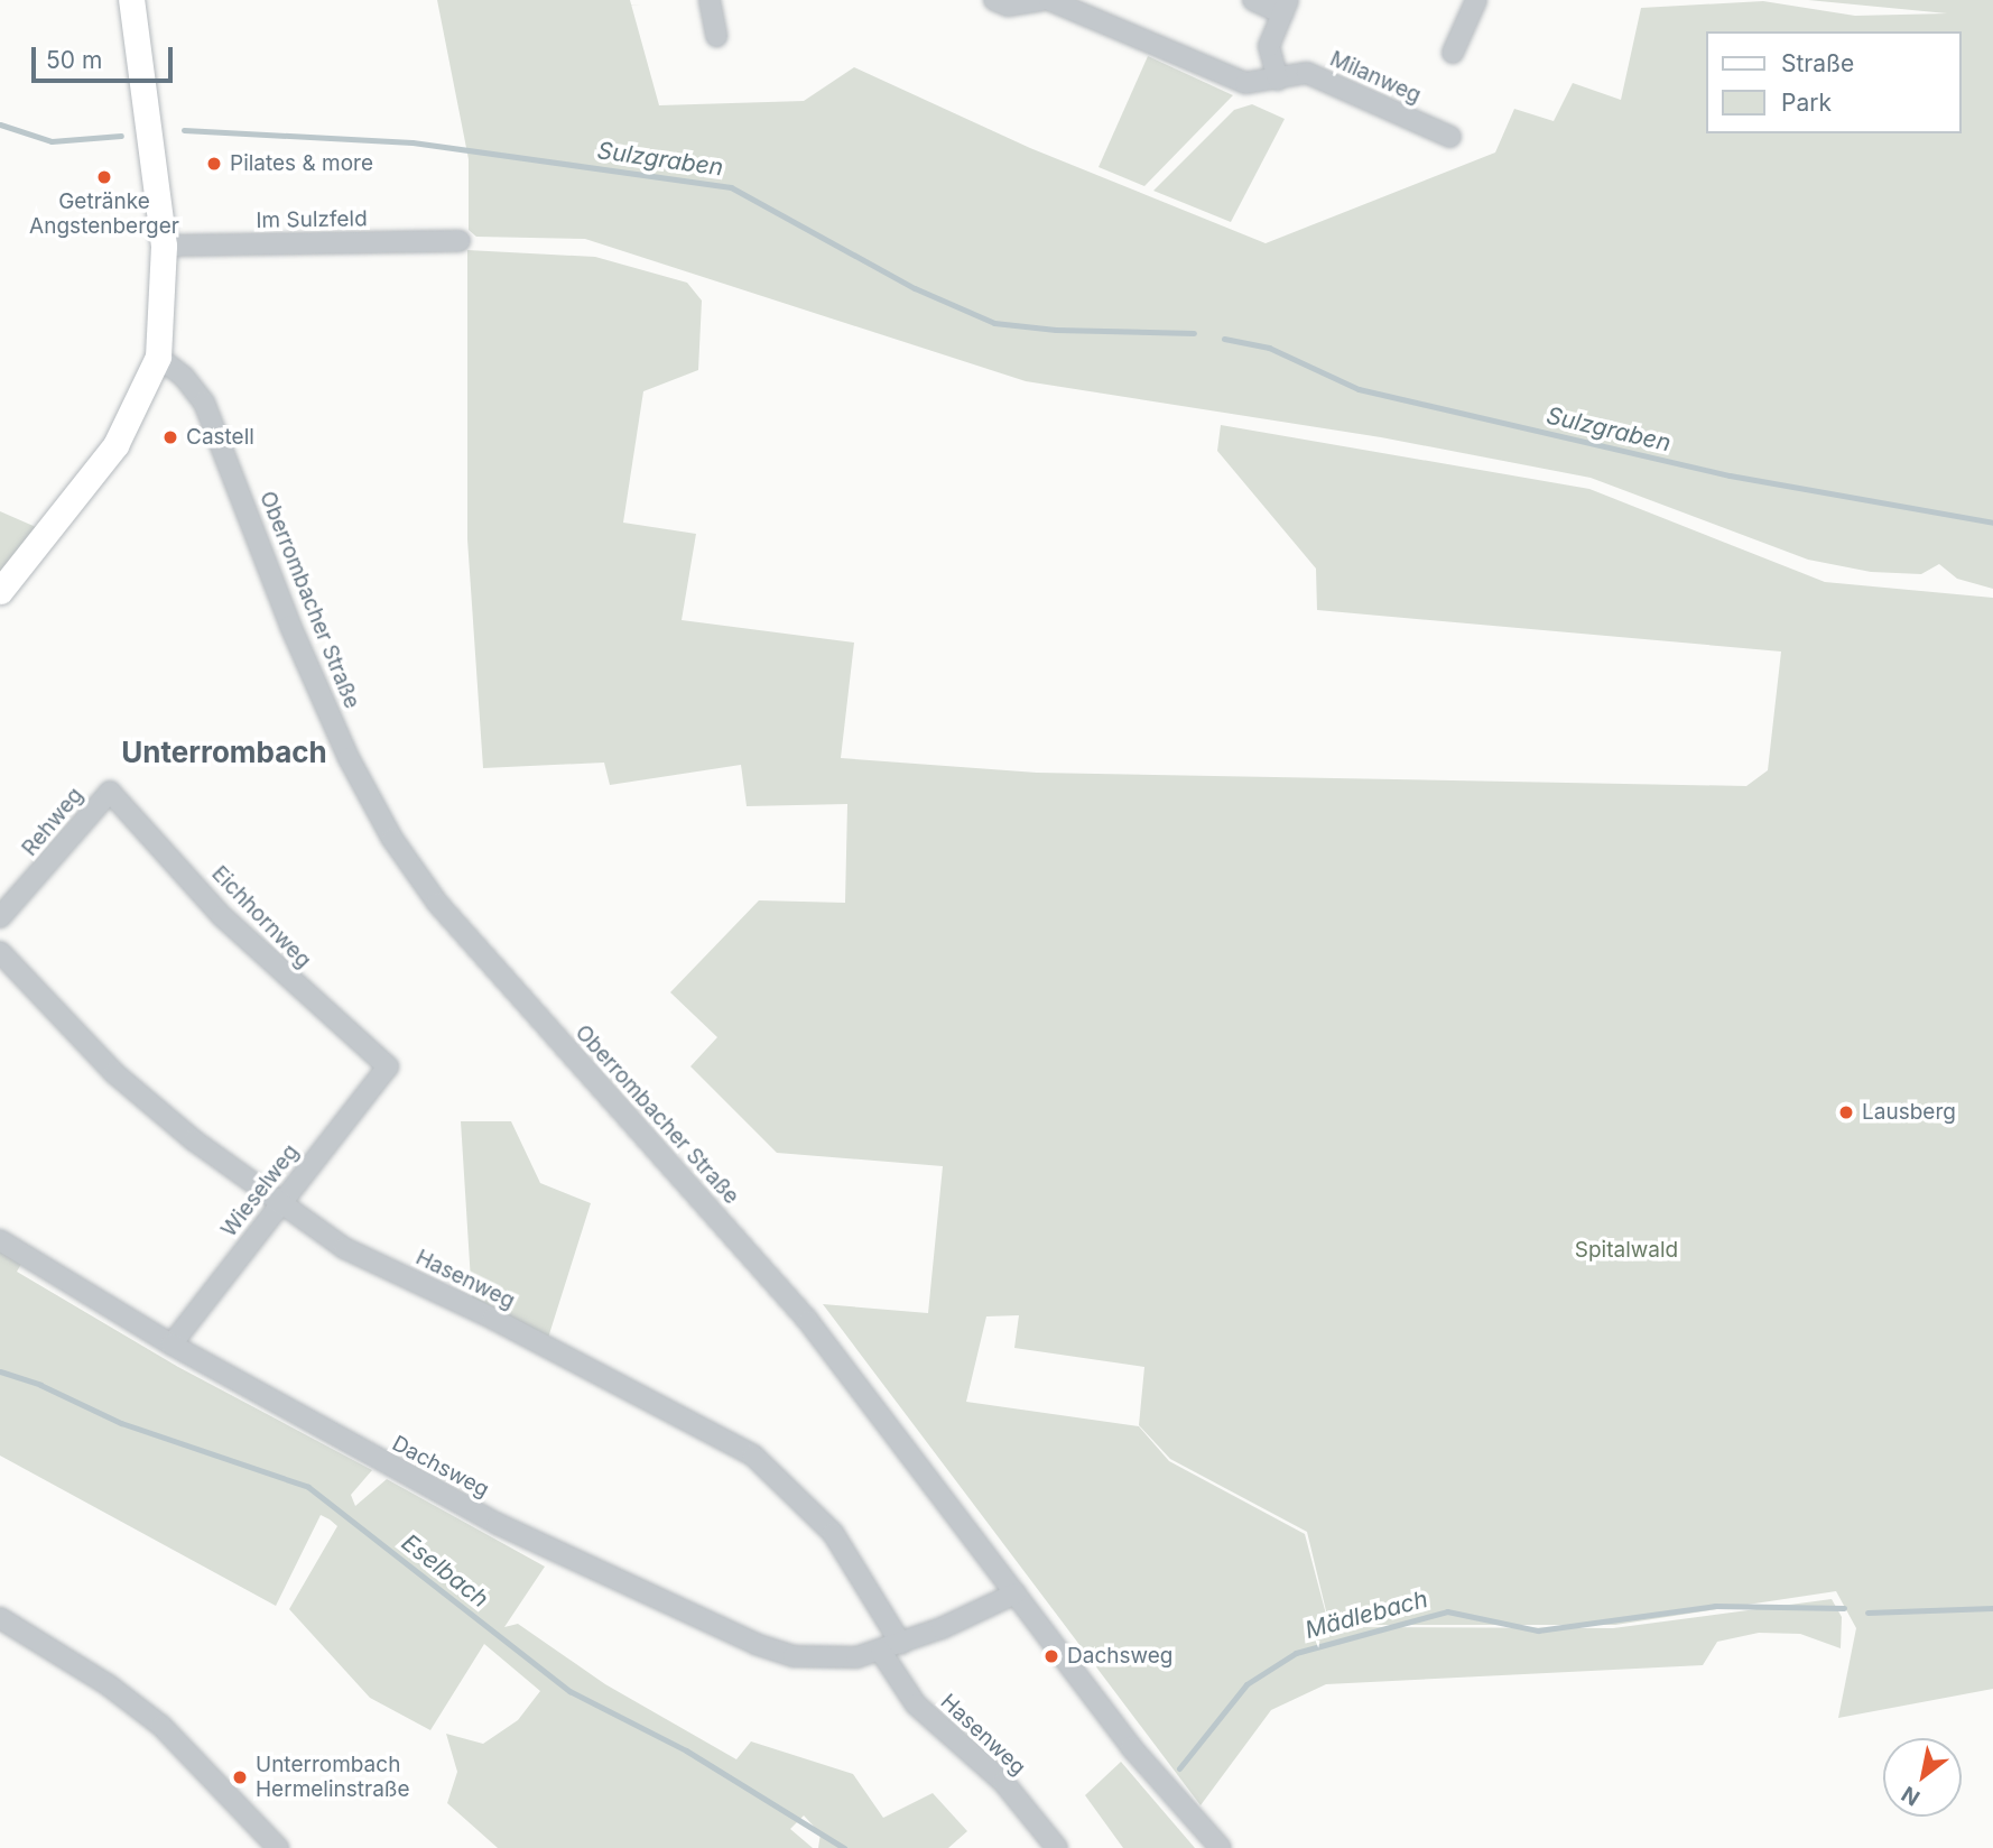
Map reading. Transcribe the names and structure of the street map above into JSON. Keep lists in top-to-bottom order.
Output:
{
  "streets": {
    "street": [
      "Milanweg",
      "Im Sulzfeld",
      "Oberrombacher Straße",
      "Rehweg",
      "Eichhornweg",
      "Wieselweg",
      "Hasenweg",
      "Dachsweg"
    ]
  },
  "crossings": [
    ["Oberrombacher Straße", "Dachsweg"],
    ["Rehweg", "Eichhornweg"],
    ["Eichhornweg", "Wieselweg"],
    ["Wieselweg", "Hasenweg"],
    ["Wieselweg", "Dachsweg"],
    ["Hasenweg", "Dachsweg"]
  ],
  "districts": ["Unterrombach"],
  "water": ["Sulzgraben", "Eselbach", "Mädlebach"],
  "parks": ["Spitalwald"],
  "places": [
    "Pilates & more",
    "Getränke Angstenberger",
    "Castell",
    "Lausberg",
    "Dachsweg",
    "Unterrombach Hermelinstraße"
  ],
  "legend": ["Straße", "Park"],
  "scale_bar": "50 m",
  "north": "bottom left"
}
